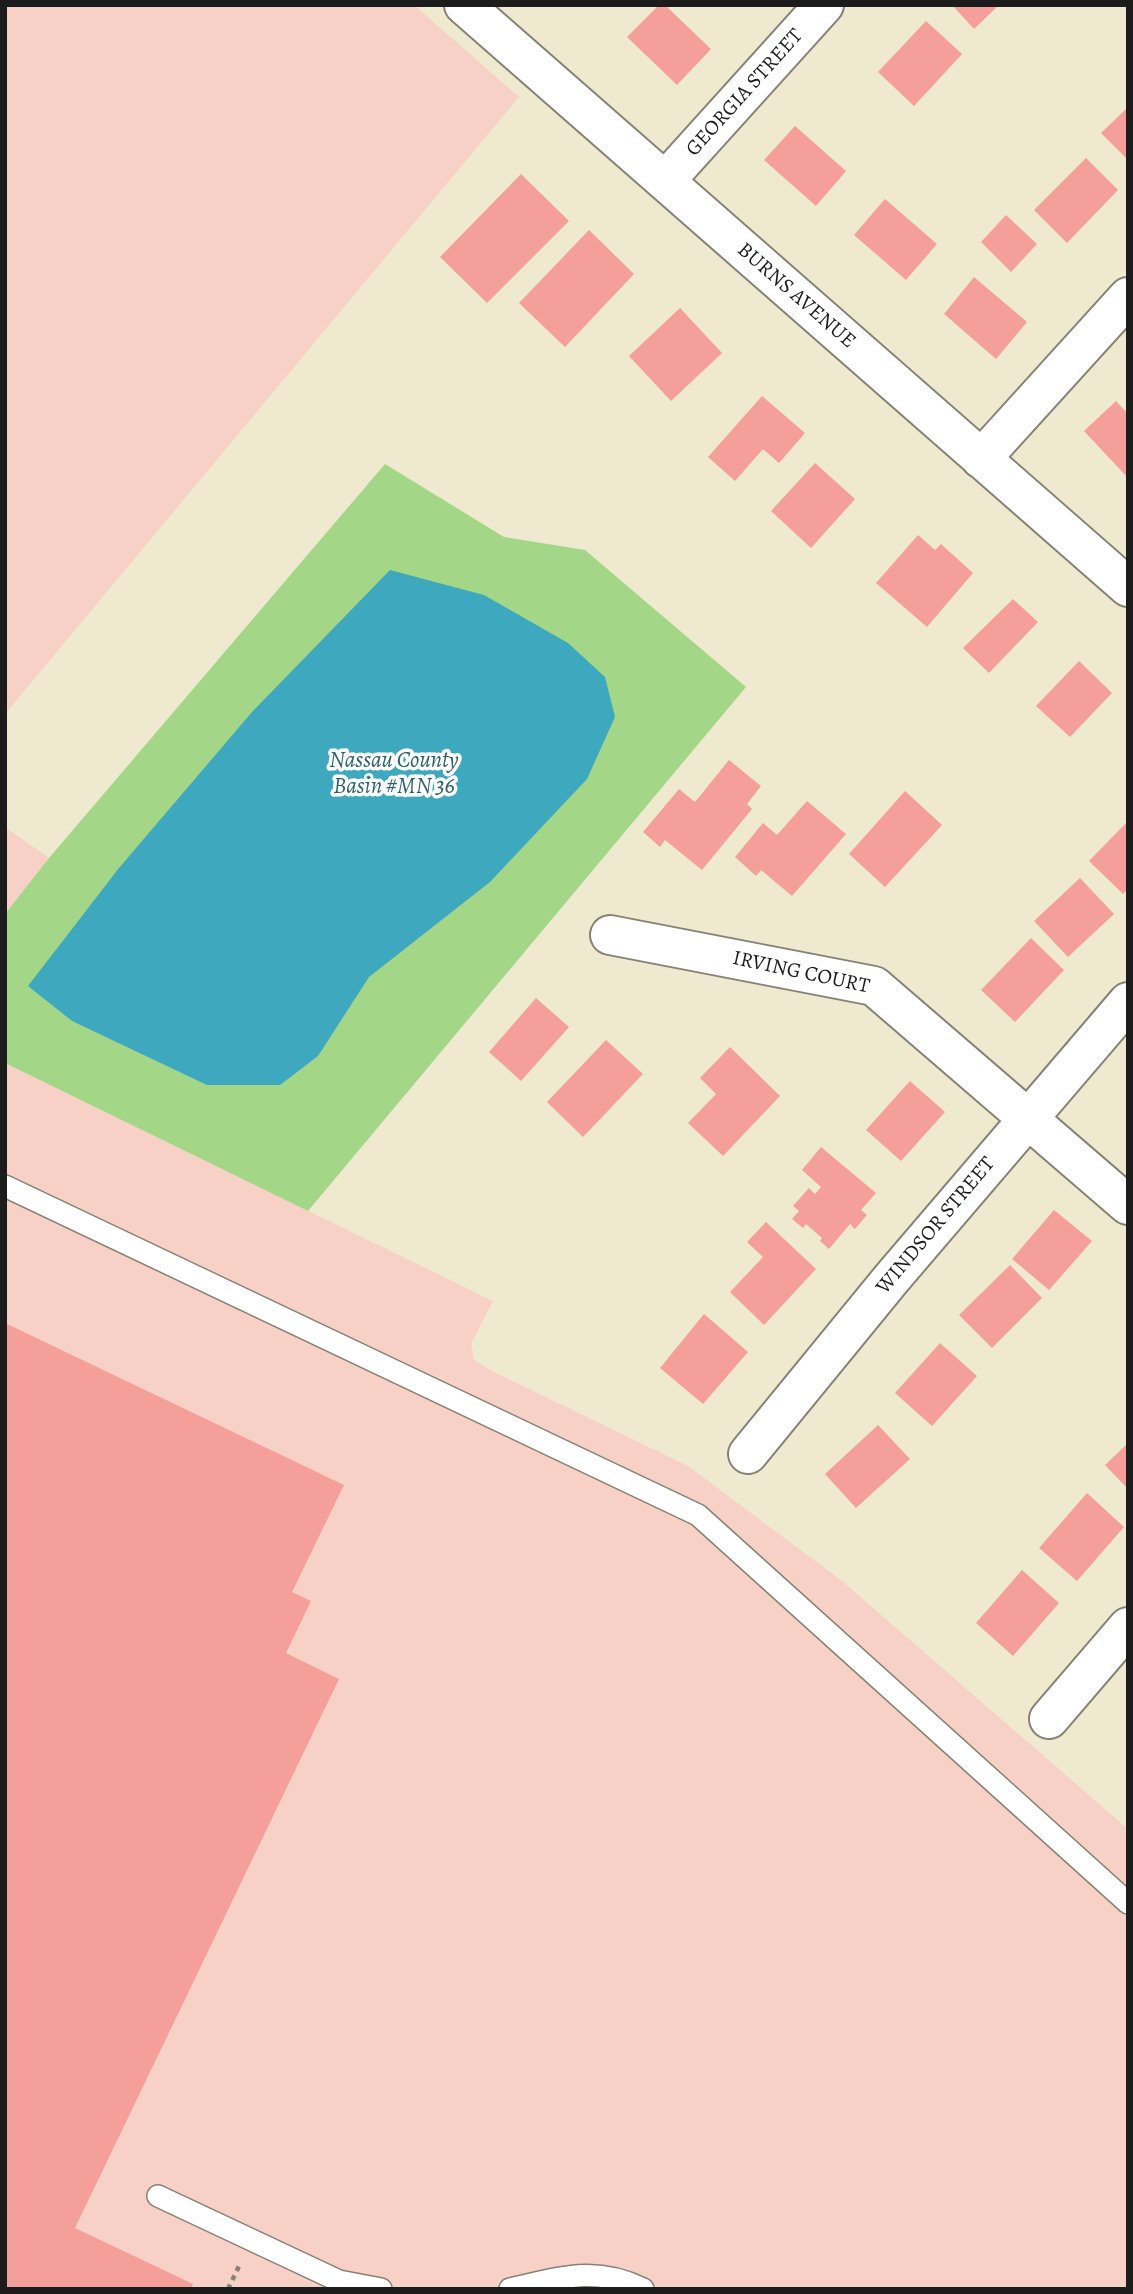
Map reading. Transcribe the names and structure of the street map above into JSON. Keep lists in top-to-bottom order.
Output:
{
  "streets": {
    "street": [
      "GEORGIA STREET",
      "BURNS AVENUE",
      "IRVING COURT",
      "WINDSOR STREET"
    ]
  },
  "crossings": [
    ["GEORGIA STREET", "BURNS AVENUE"],
    ["IRVING COURT", "WINDSOR STREET"]
  ],
  "water": ["Nassau County Basin #MN 36"]
}
